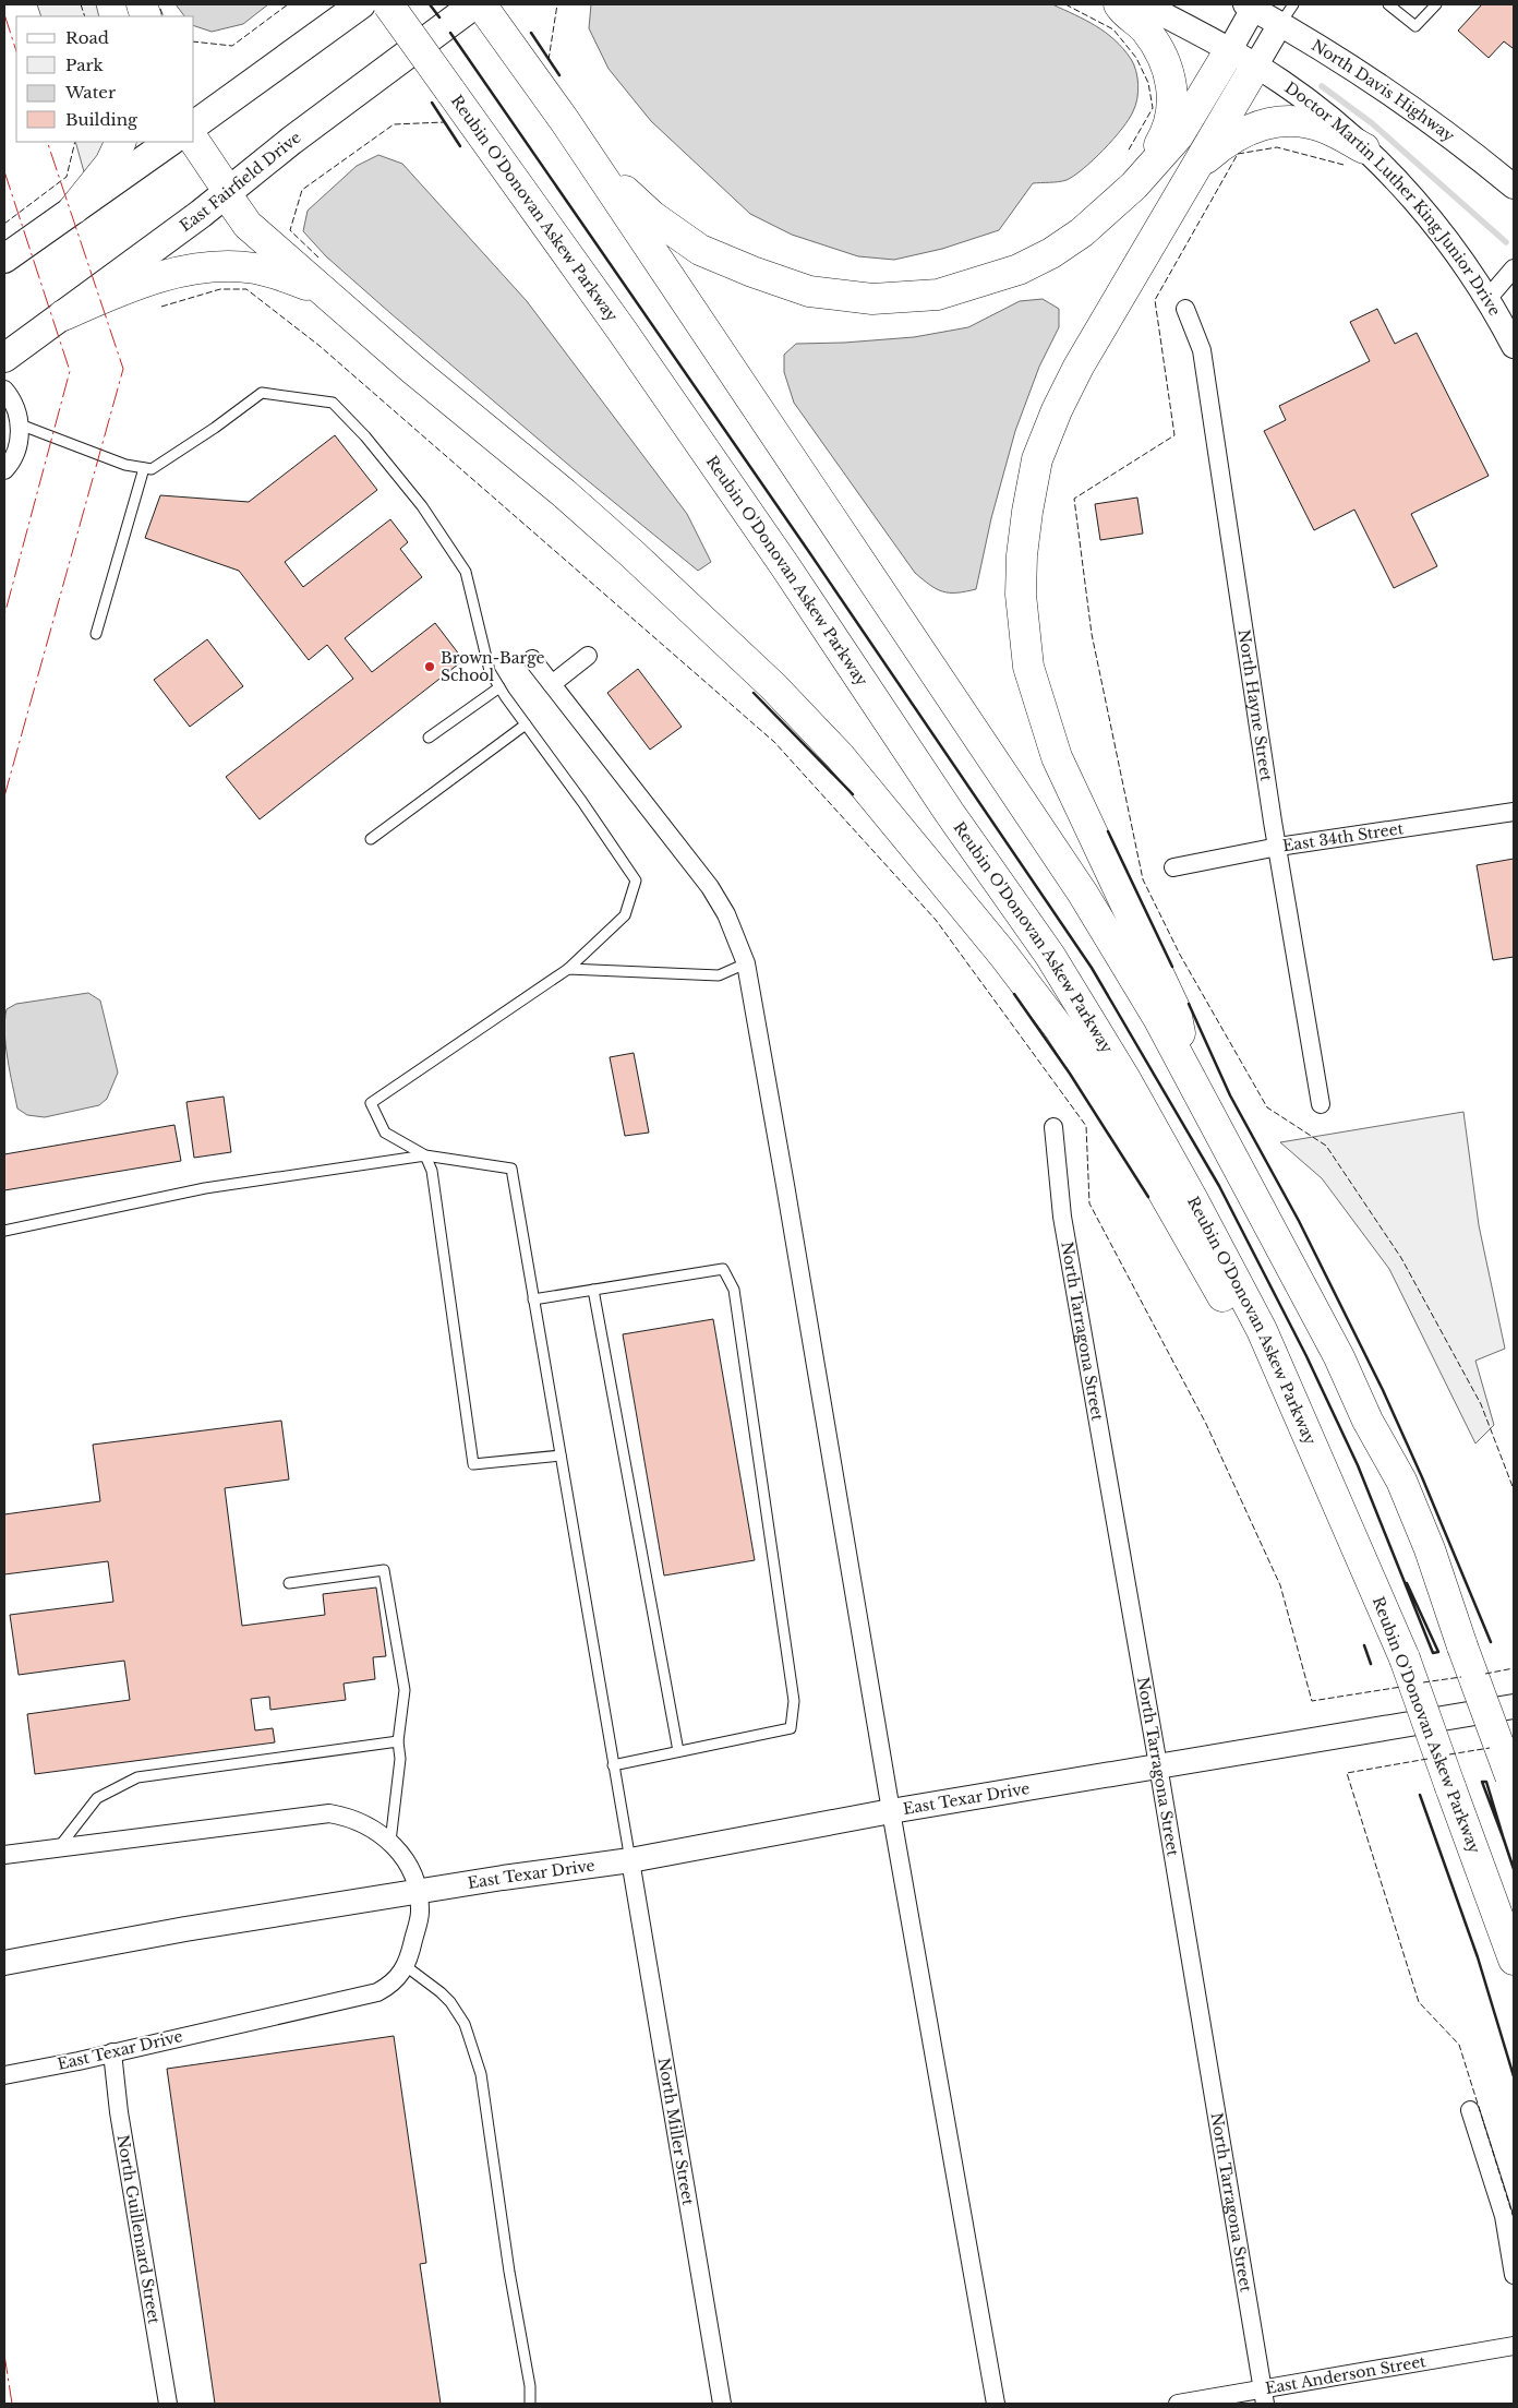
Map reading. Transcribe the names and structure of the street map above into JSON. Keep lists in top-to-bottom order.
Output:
{
  "streets": {
    "highway": ["Reubin O'Donovan Askew Parkway"],
    "main road": [
      "North Davis Highway",
      "East Fairfield Drive",
      "Doctor Martin Luther King Junior Drive",
      "East Texar Drive"
    ],
    "street": [
      "North Hayne Street",
      "East 34th Street",
      "North Tarragona Street",
      "North Miller Street",
      "North Guillemard Street",
      "East Anderson Street"
    ]
  },
  "crossings": [
    ["North Hayne Street", "East 34th Street"],
    ["North Tarragona Street", "East Texar Drive"],
    ["North Tarragona Street", "East Anderson Street"],
    ["East Texar Drive", "North Miller Street"],
    ["East Texar Drive", "North Guillemard Street"]
  ],
  "places": ["Brown-Barge School"],
  "legend": [
    "Road",
    "Park",
    "Water",
    "Building"
  ]
}
